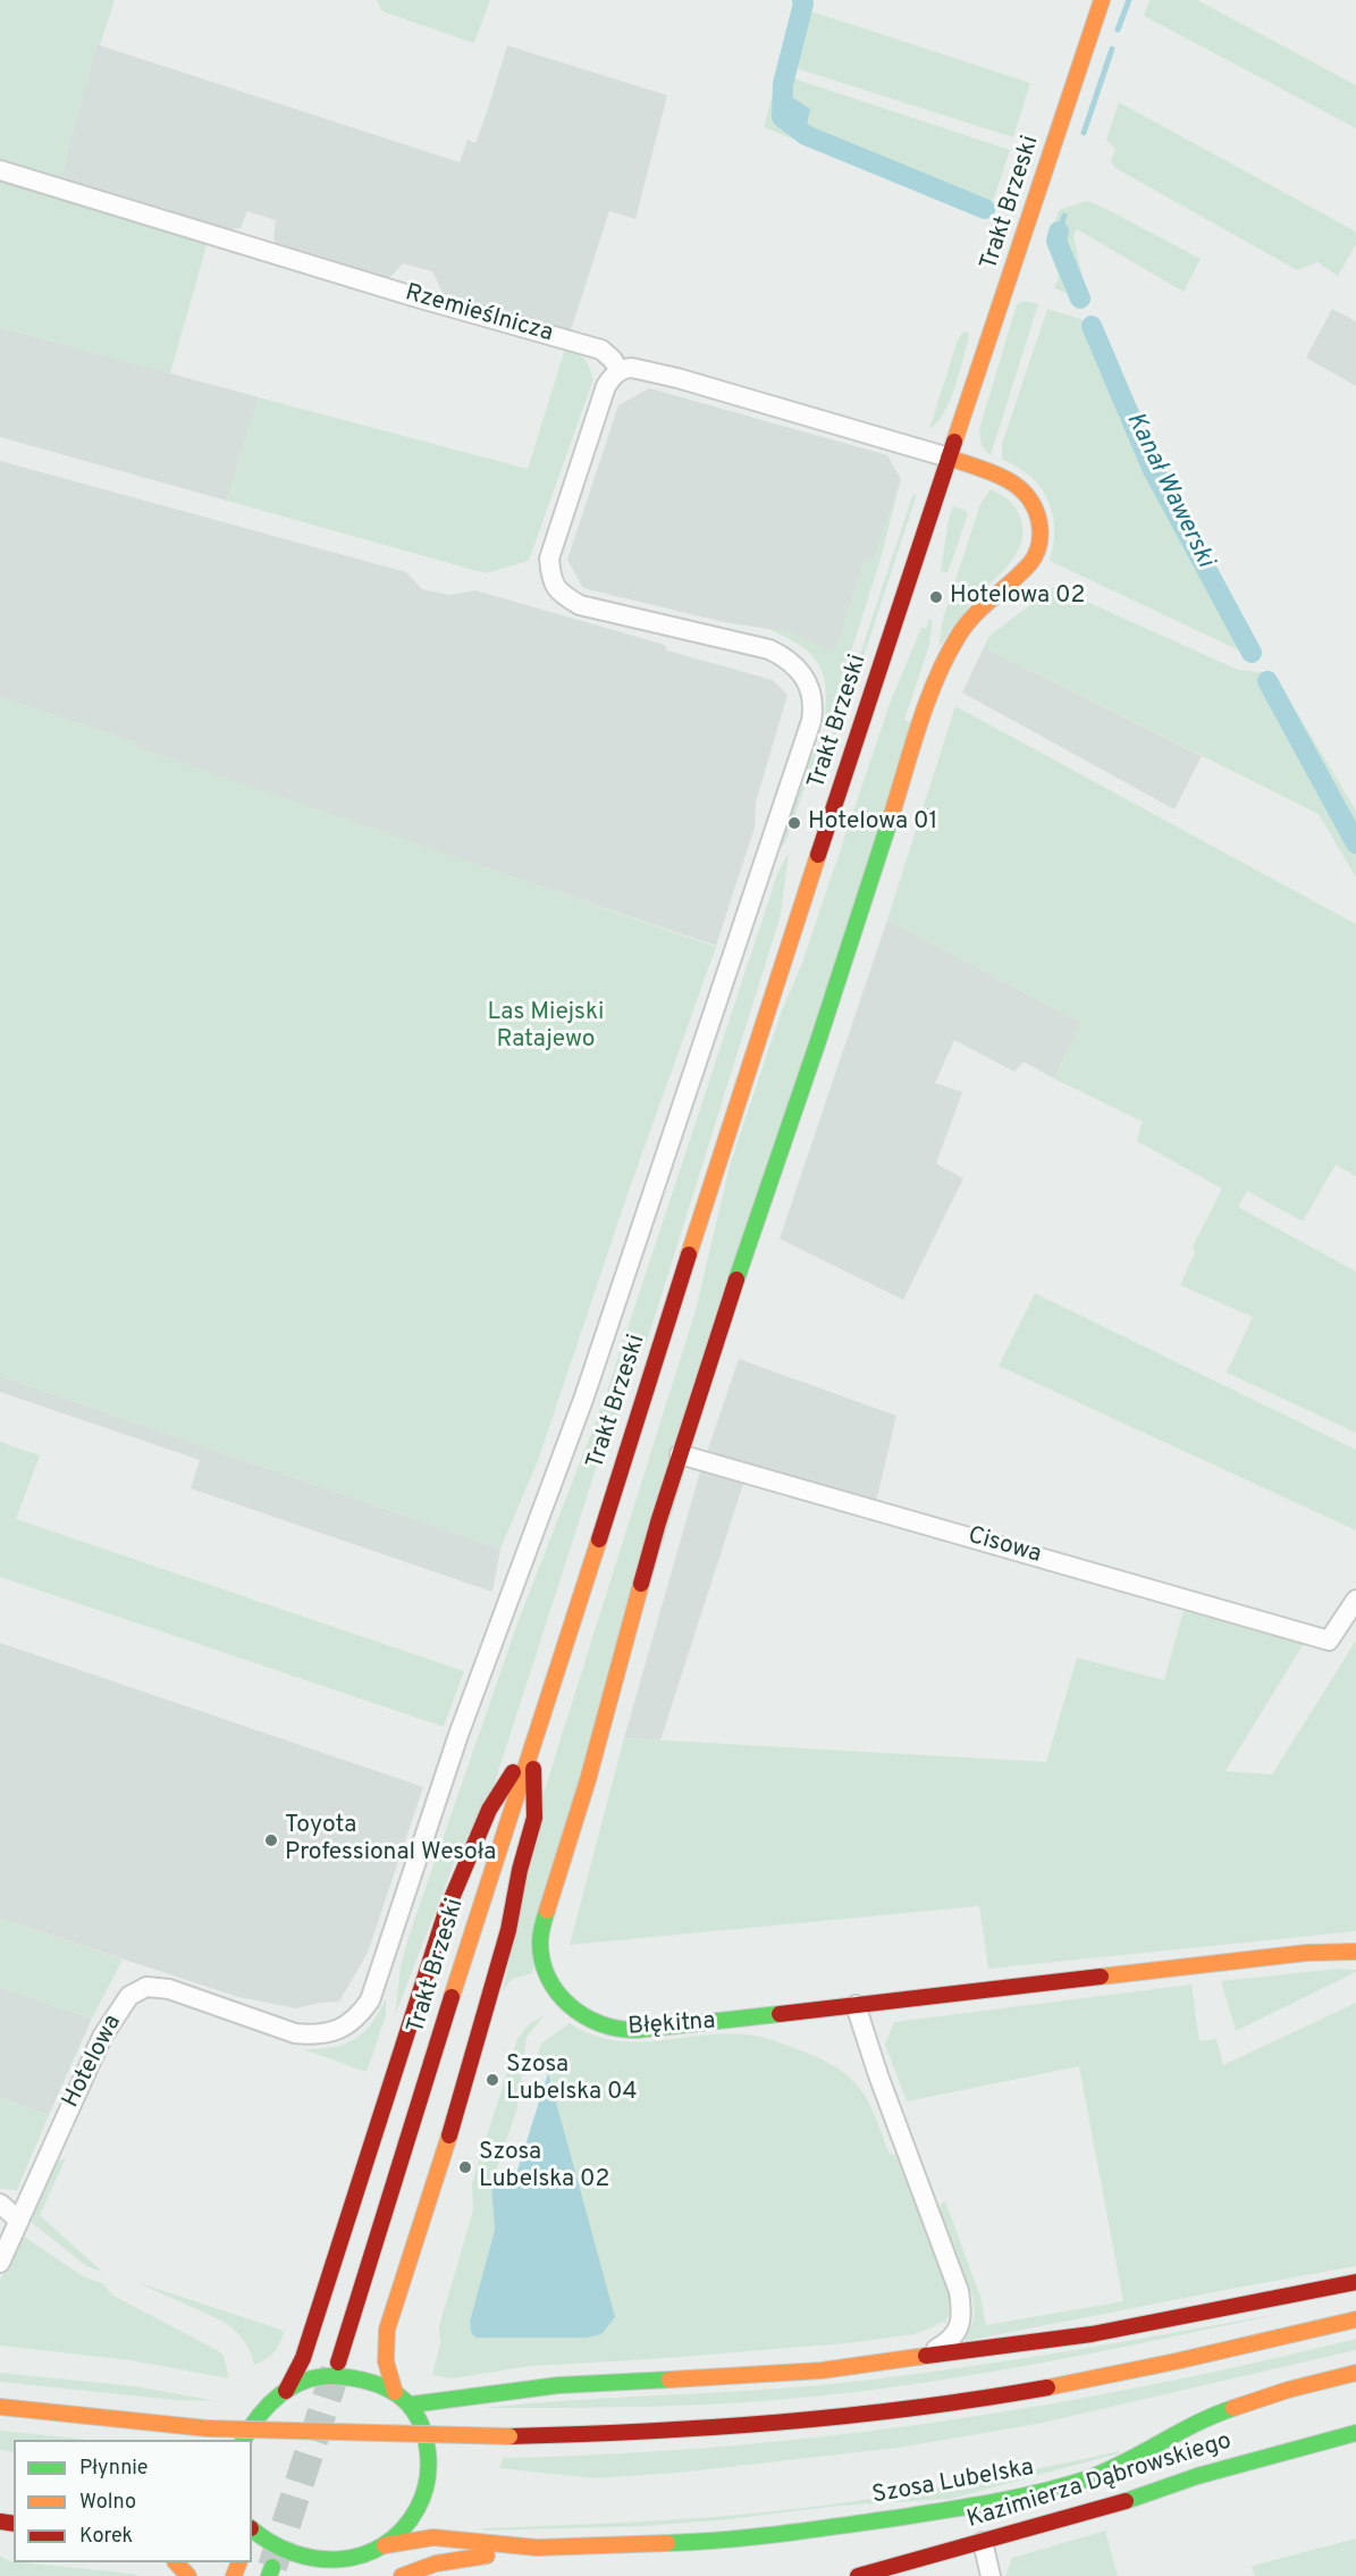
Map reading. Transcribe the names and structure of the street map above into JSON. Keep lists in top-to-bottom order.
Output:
{
  "streets": {
    "main road": [
      "Trakt Brzeski",
      "Błękitna",
      "Kazimierza Dąbrowskiego",
      "Szosa Lubelska"
    ],
    "street": ["Rzemieślnicza", "Cisowa", "Hotelowa"]
  },
  "crossings": [
    ["Rzemieślnicza", "Hotelowa"],
    ["Cisowa", "Błękitna"]
  ],
  "water": ["Kanał Wawerski"],
  "parks": ["Las Miejski Ratajewo"],
  "places": [
    "Hotelowa 02",
    "Hotelowa 01",
    "Toyota Professional Wesoła",
    "Szosa Lubelska 04",
    "Szosa Lubelska 02"
  ],
  "legend": ["Płynnie", "Wolno", "Korek"]
}
